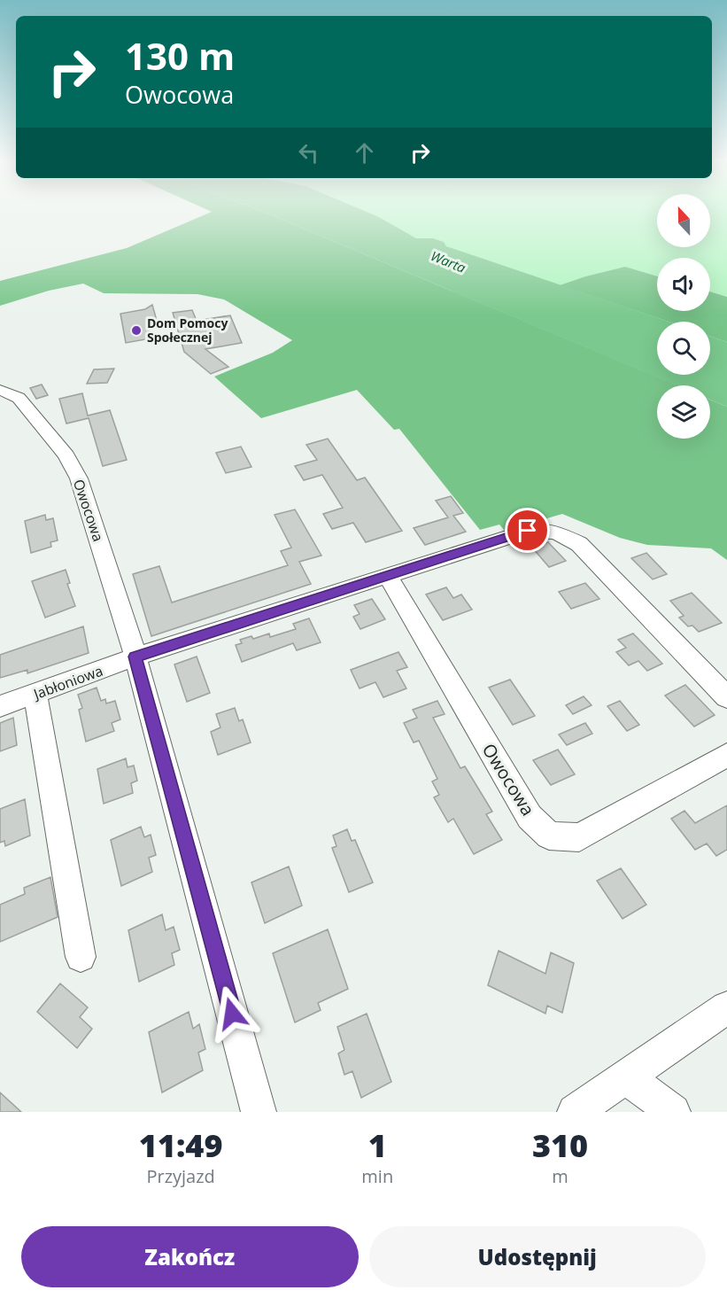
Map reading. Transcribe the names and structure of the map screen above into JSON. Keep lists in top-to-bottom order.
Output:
{
  "streets": {
    "street": ["Owocowa", "Jabłoniowa"]
  },
  "crossings": [
    ["Owocowa", "Jabłoniowa"]
  ],
  "water": ["Warta"],
  "places": ["Dom Pomocy Społecznej"],
  "north": "top",
  "page": {
    "turn": ["130 m", "Owocowa"],
    "eta": [
      "11:49",
      "Przyjazd",
      "1",
      "min",
      "310",
      "m"
    ],
    "buttons": ["Zakończ", "Udostępnij"]
  }
}
